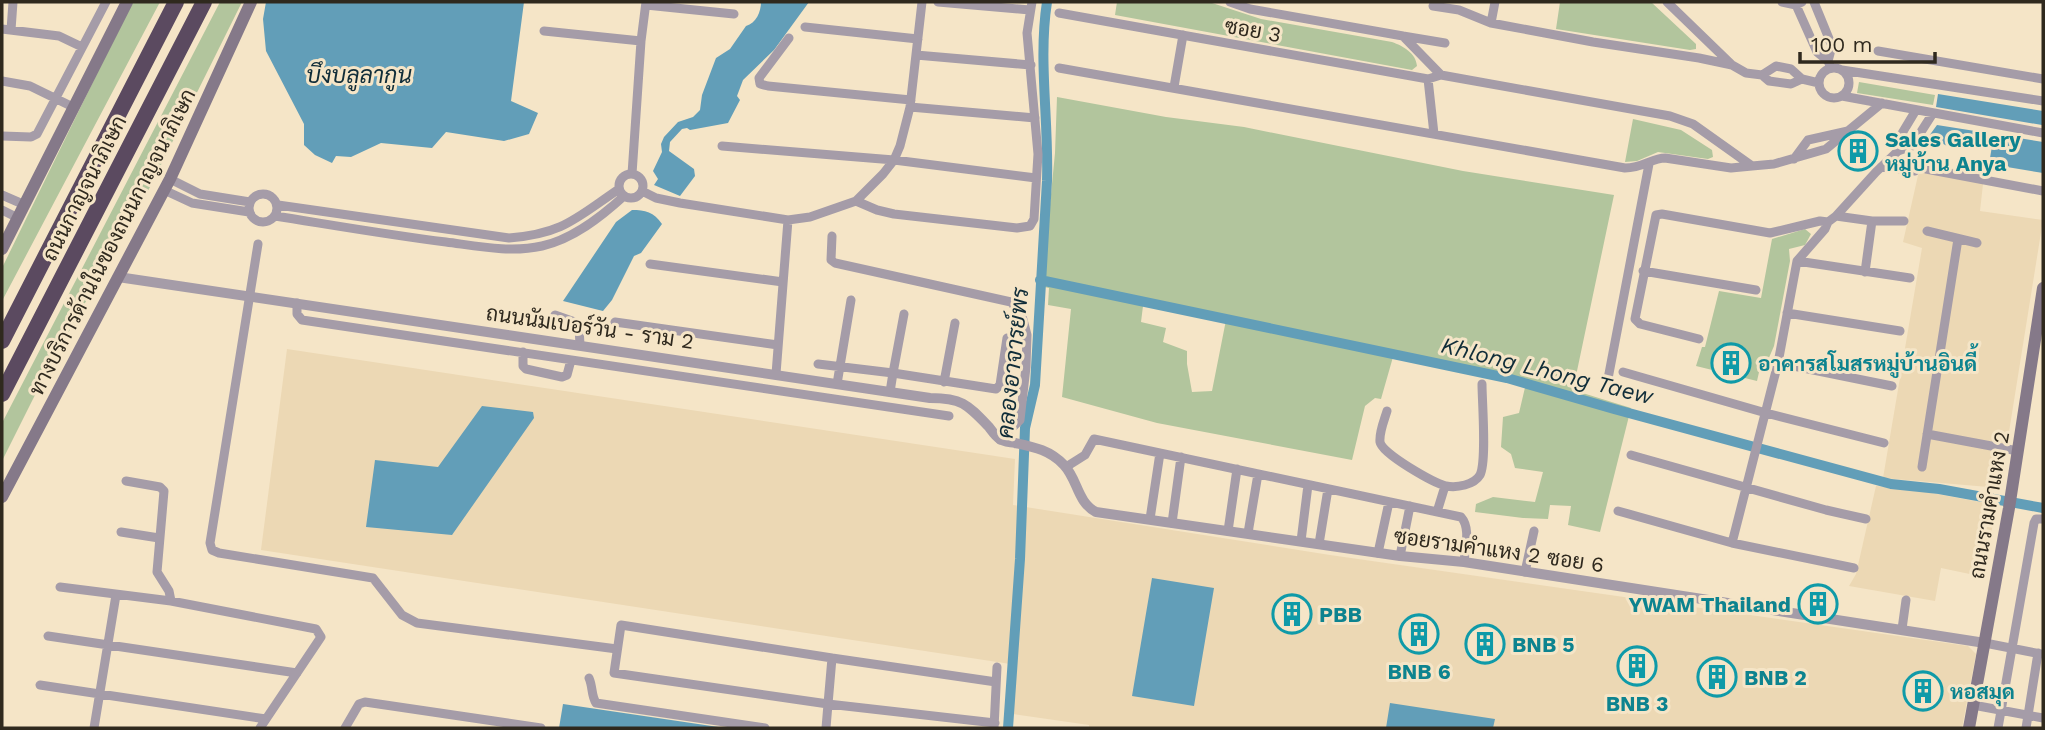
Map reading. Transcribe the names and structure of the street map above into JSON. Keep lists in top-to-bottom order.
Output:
{
  "streets": {
    "highway": ["ถนนกาญจนาภิเษก"],
    "main road": ["ทางบริการด้านในของถนนกาญจนาภิเษก", "ถนนรามคำแหง 2"],
    "street": ["ซอย 3", "ถนนนัมเบอร์วัน - ราม 2", "ซอยรามคำแหง 2 ซอย 6"]
  },
  "crossings": [
    ["ทางบริการด้านในของถนนกาญจนาภิเษก", "ถนนนัมเบอร์วัน - ราม 2"],
    ["ถนนนัมเบอร์วัน - ราม 2", "ซอยรามคำแหง 2 ซอย 6"],
    ["ถนนรามคำแหง 2", "ซอยรามคำแหง 2 ซอย 6"]
  ],
  "water": ["บึงบลูลากูน", "คลองอาจารย์พร", "Khlong Lhong Taew"],
  "places": {
    "building": [
      "Sales Gallery หมู่บ้าน Anya",
      "อาคารสโมสรหมู่บ้านอินดี้",
      "YWAM Thailand",
      "PBB",
      "BNB 6",
      "BNB 5",
      "BNB 3",
      "BNB 2",
      "หอสมุด"
    ]
  },
  "scale_bar": "100 m"
}
